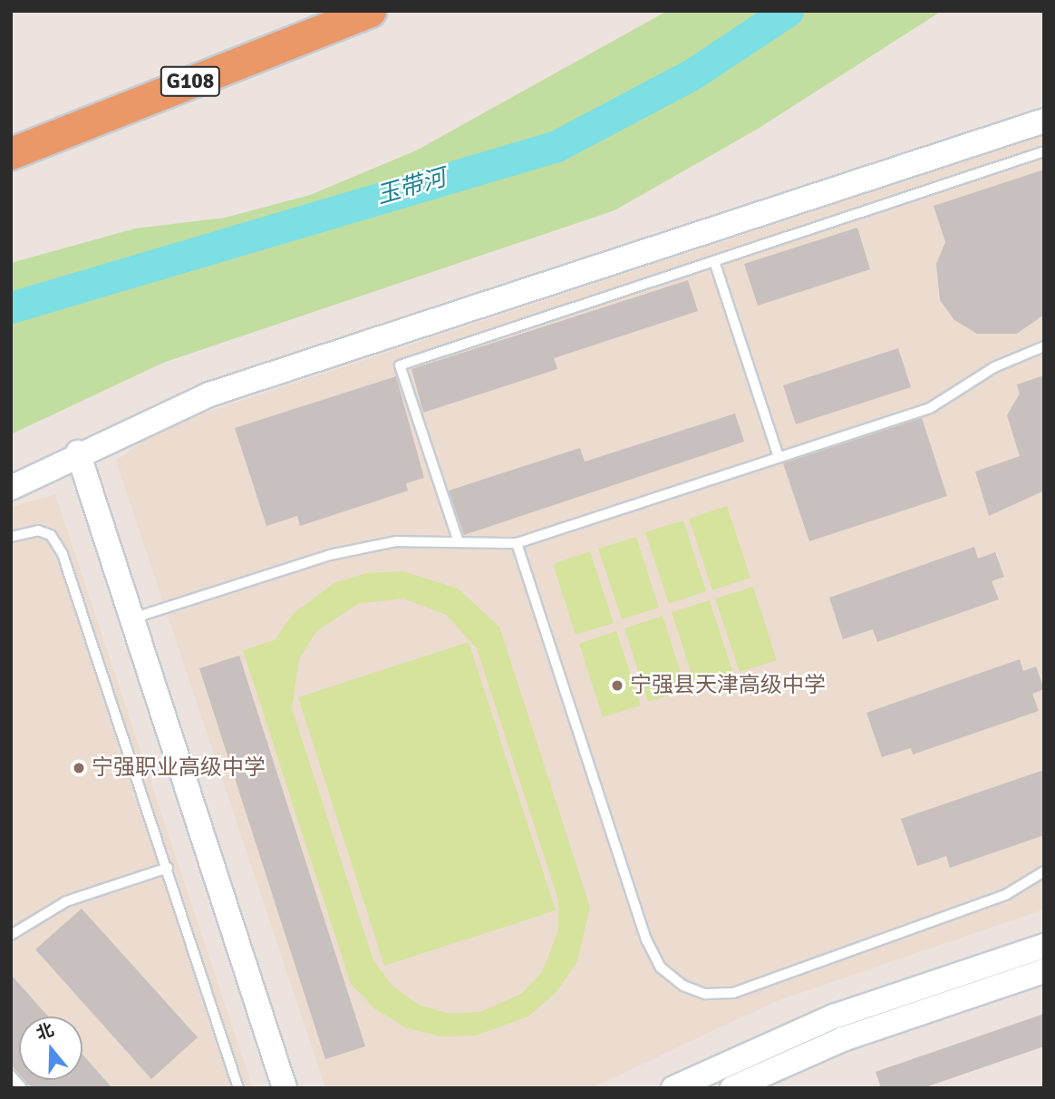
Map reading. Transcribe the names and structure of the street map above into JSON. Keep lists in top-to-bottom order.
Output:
{
  "streets": {
    "highway": ["G108"]
  },
  "water": ["玉带河"],
  "places": ["宁强县天津高级中学", "宁强职业高级中学"],
  "north": "top"
}
